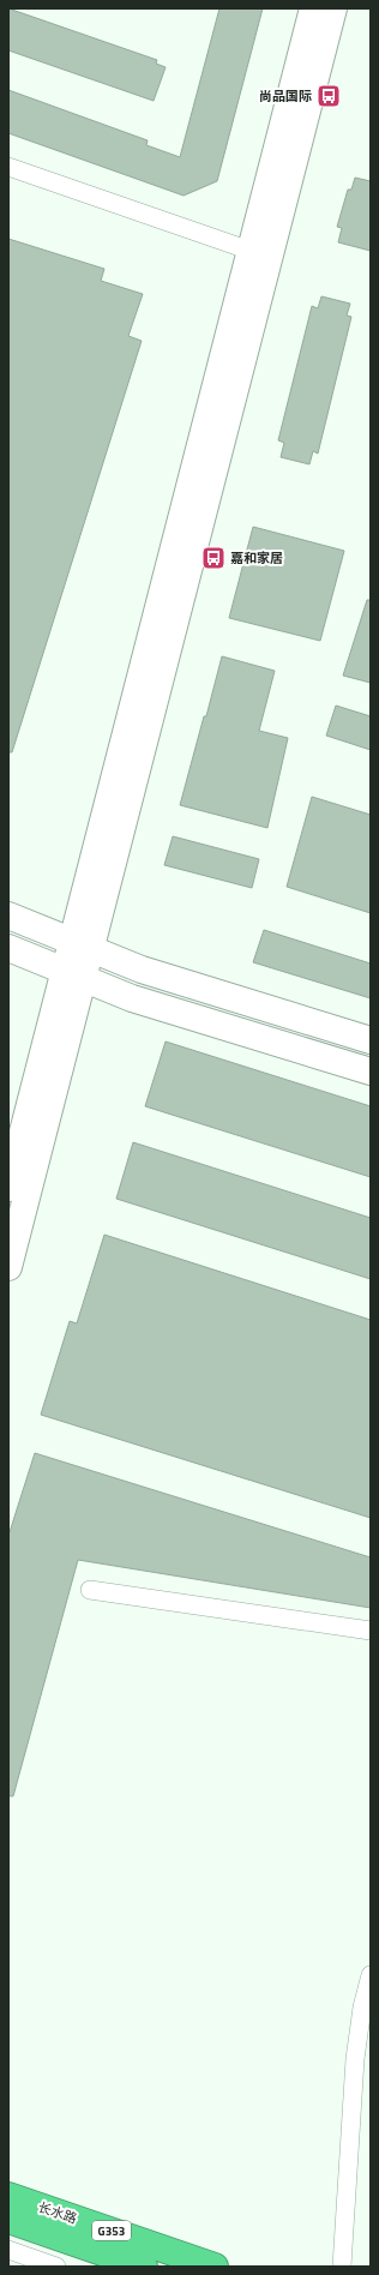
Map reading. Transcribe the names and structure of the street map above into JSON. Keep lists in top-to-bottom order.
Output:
{
  "streets": {
    "highway": ["长水路", "G353"]
  },
  "places": {
    "bus stop": ["尚品国际", "嘉和家居"]
  }
}
